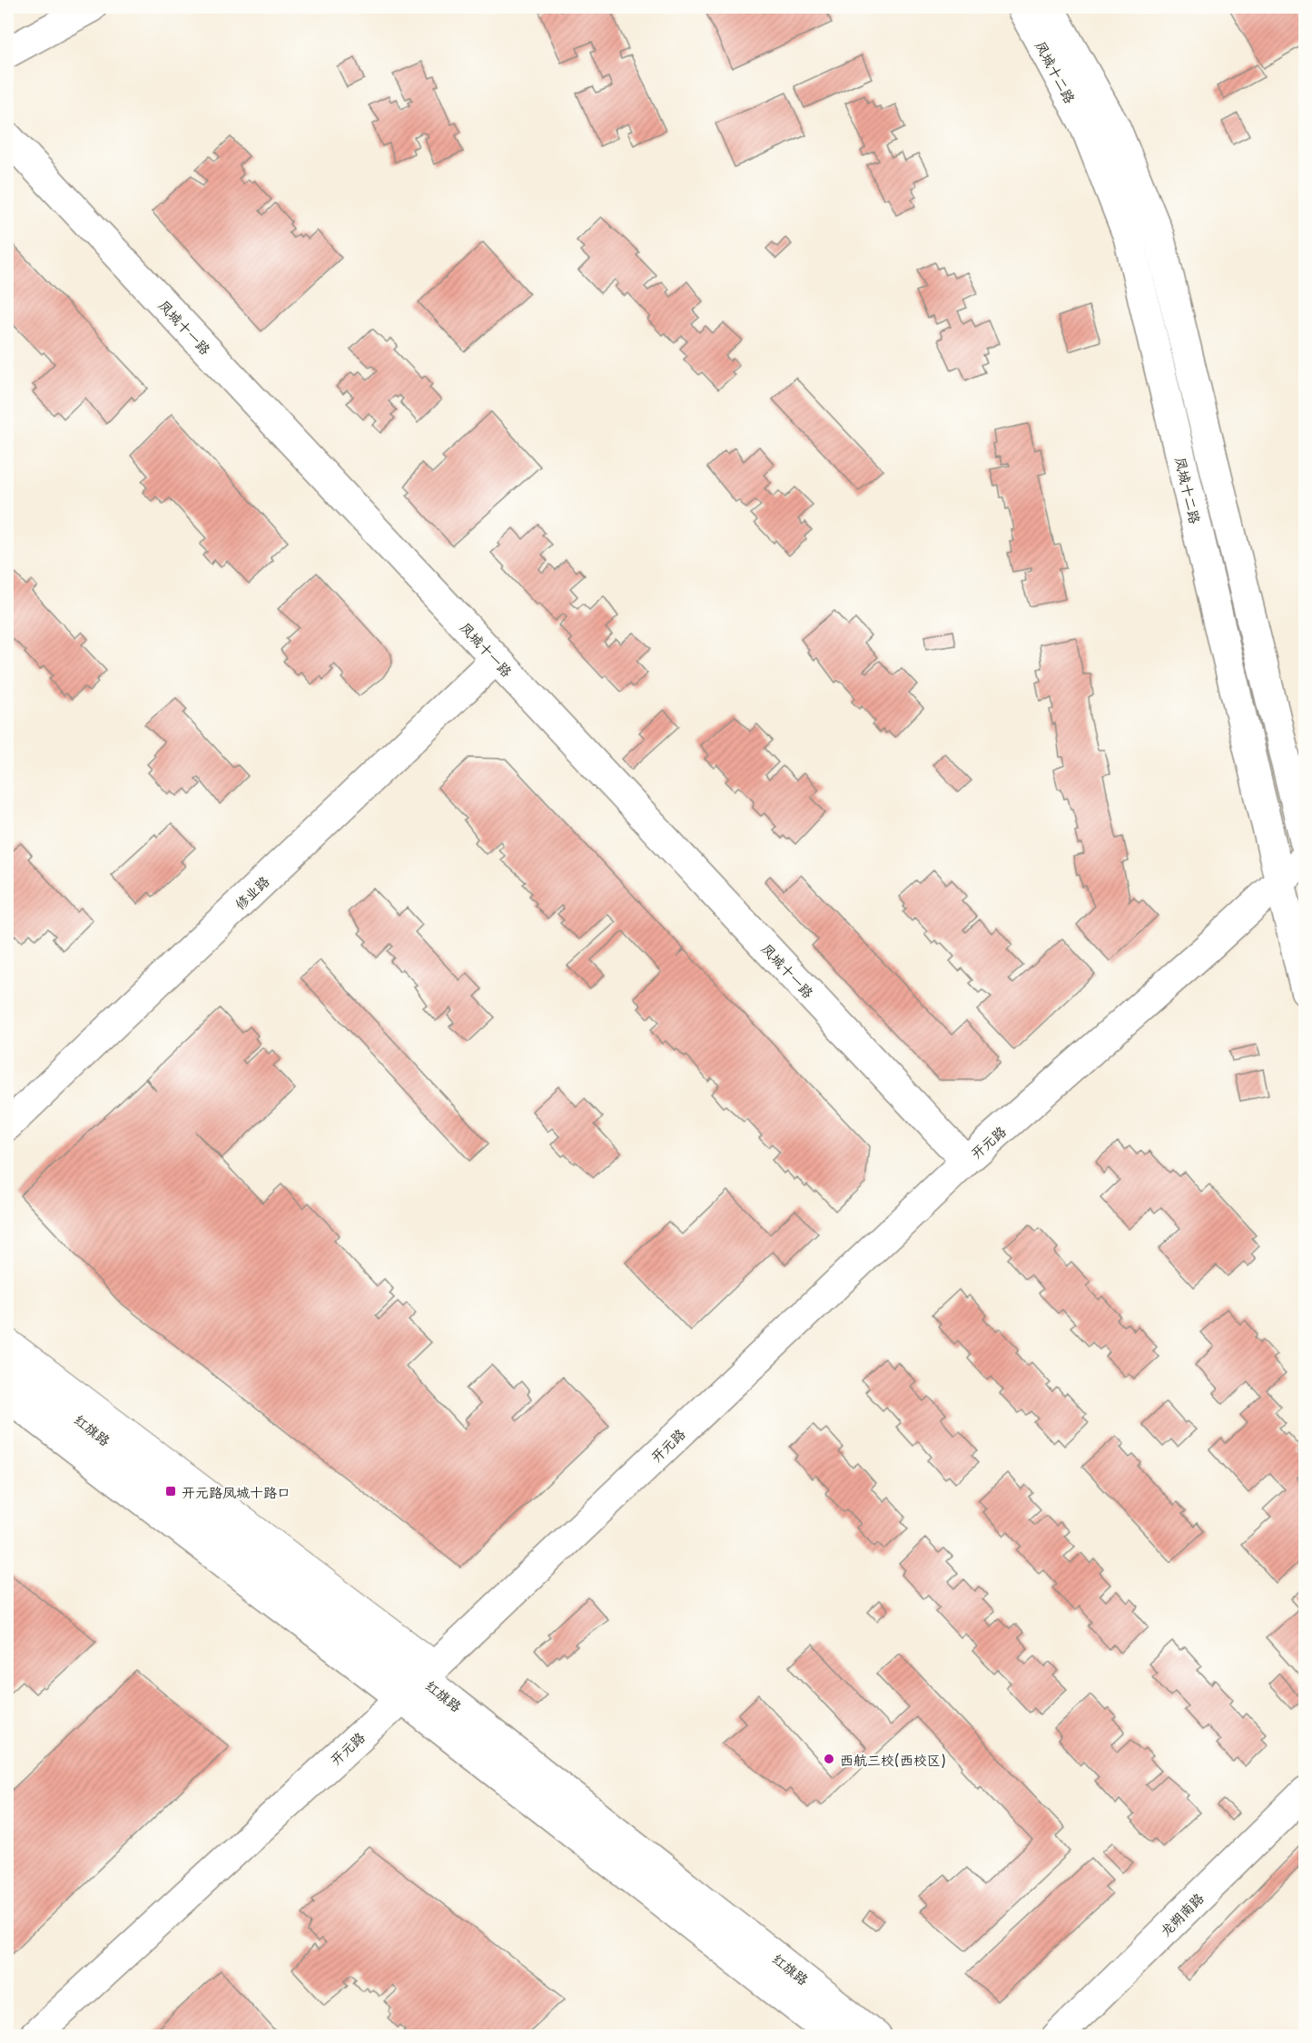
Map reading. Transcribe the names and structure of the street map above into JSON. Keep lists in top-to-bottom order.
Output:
{
  "streets": {
    "street": [
      "凤城十二路",
      "凤城十一路",
      "修业路",
      "开元路",
      "红旗路",
      "龙朔南路"
    ]
  },
  "crossings": [
    ["凤城十二路", "开元路"],
    ["凤城十一路", "修业路"],
    ["凤城十一路", "开元路"],
    ["开元路", "红旗路"]
  ],
  "places": {
    "transit": ["开元路凤城十路口"],
    "other": ["西航三校(西校区)"]
  }
}
